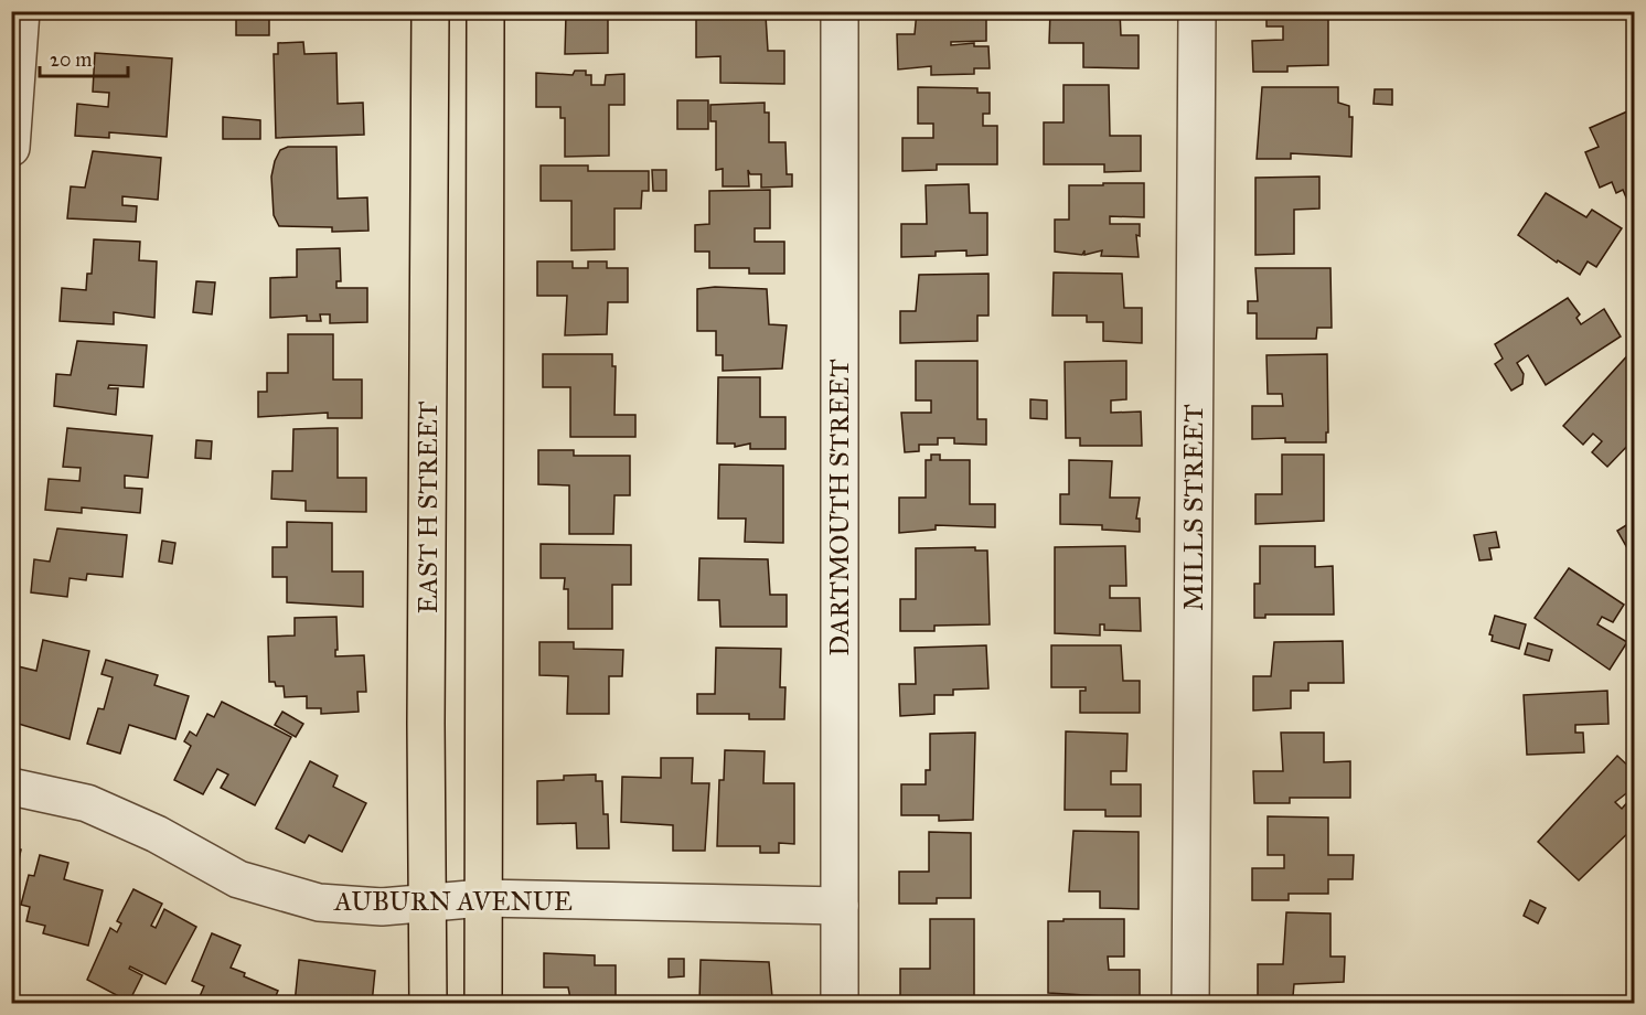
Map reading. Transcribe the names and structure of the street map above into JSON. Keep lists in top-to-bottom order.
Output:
{
  "streets": {
    "main road": ["EAST H STREET"],
    "street": ["DARTMOUTH STREET", "MILLS STREET", "AUBURN AVENUE"]
  },
  "crossings": [
    ["EAST H STREET", "AUBURN AVENUE"],
    ["DARTMOUTH STREET", "AUBURN AVENUE"]
  ],
  "scale_bar": "20 m"
}
